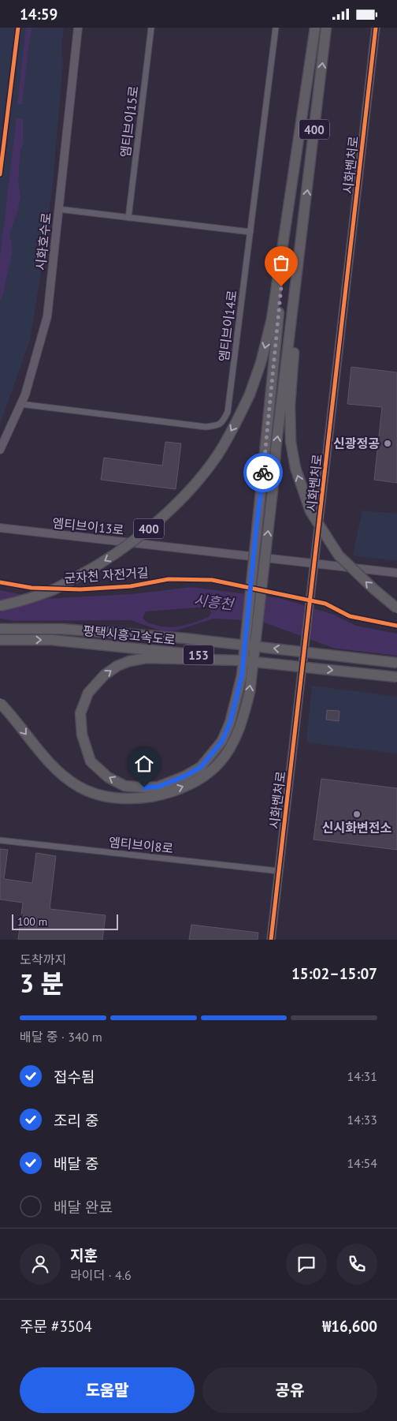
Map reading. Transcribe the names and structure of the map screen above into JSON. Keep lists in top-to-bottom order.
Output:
{
  "streets": {
    "highway": ["400", "평택시흥고속도로", "153"],
    "street": [
      "엠티브이15로",
      "시화벤처로",
      "시화호수로",
      "엠티브이14로",
      "엠티브이13로",
      "엠티브이8로"
    ],
    "cycle path": ["군자천 자전거길"]
  },
  "crossings": [
    ["시화벤처로", "엠티브이13로"],
    ["시화벤처로", "엠티브이8로"],
    ["시화호수로", "엠티브이14로"]
  ],
  "water": ["시흥천"],
  "places": ["신광정공", "신시화변전소"],
  "scale_bar": "100 m",
  "page": {
    "status": "14:59",
    "scale": "100 m",
    "heading": ["3 분", "도착까지", "15:02–15:07"],
    "panel": [
      "지훈",
      "라이더 · 4.6",
      "주문 #3504",
      "₩16,600"
    ],
    "bar": "배달 중 · 340 m",
    "list": [
      ["접수됨", "14:31"],
      ["조리 중", "14:33"],
      ["배달 중", "14:54"],
      "배달 완료"
    ],
    "buttons": ["도움말", "공유"]
  }
}
